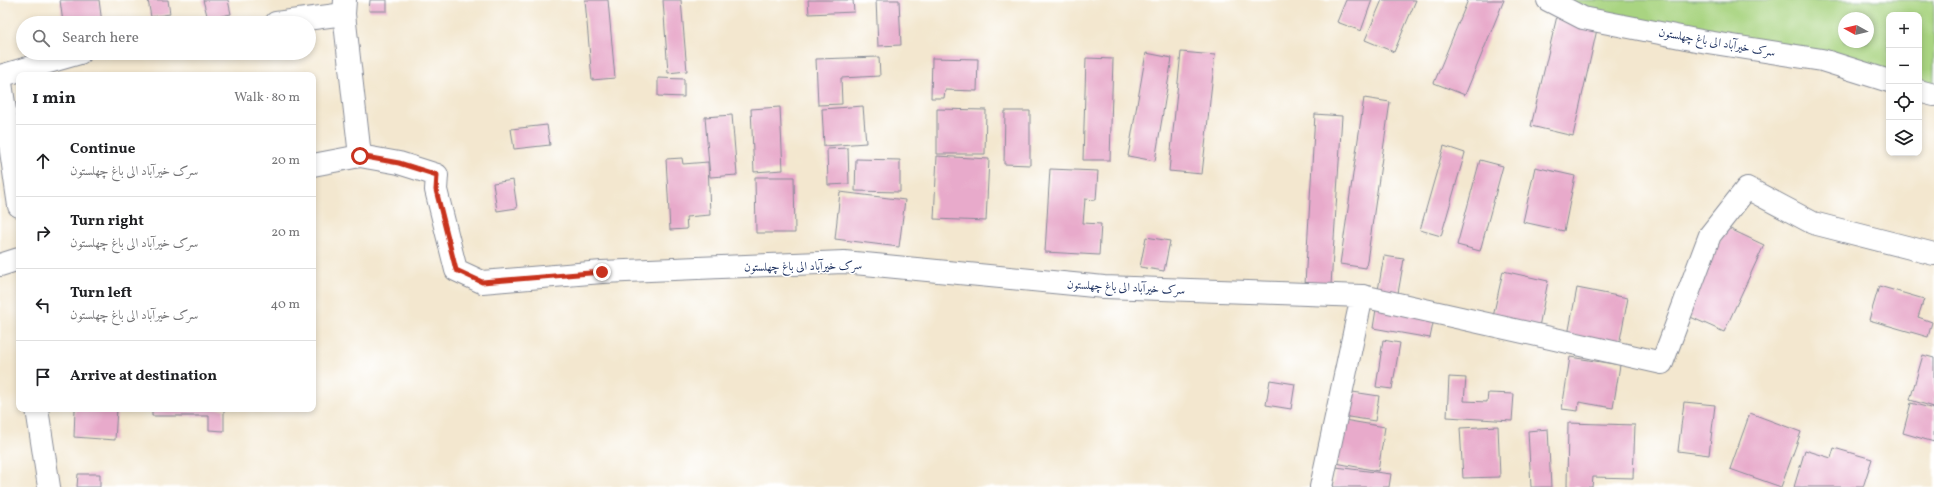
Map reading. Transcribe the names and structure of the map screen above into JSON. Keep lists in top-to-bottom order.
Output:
{
  "streets": {
    "street": ["سرک خیرآباد الی باغ چهلستون"]
  },
  "north": "left",
  "page": {
    "map_buttons": ["+", "−"],
    "search": "Search here",
    "heading": ["1 min", "Walk · 80 m"],
    "list": [
      ["Continue", "سرک خیرآباد الی باغ چهلستون", "20 m"],
      ["Turn right", "سرک خیرآباد الی باغ چهلستون", "20 m"],
      ["Turn left", "سرک خیرآباد الی باغ چهلستون", "40 m"],
      "Arrive at destination"
    ]
  }
}
